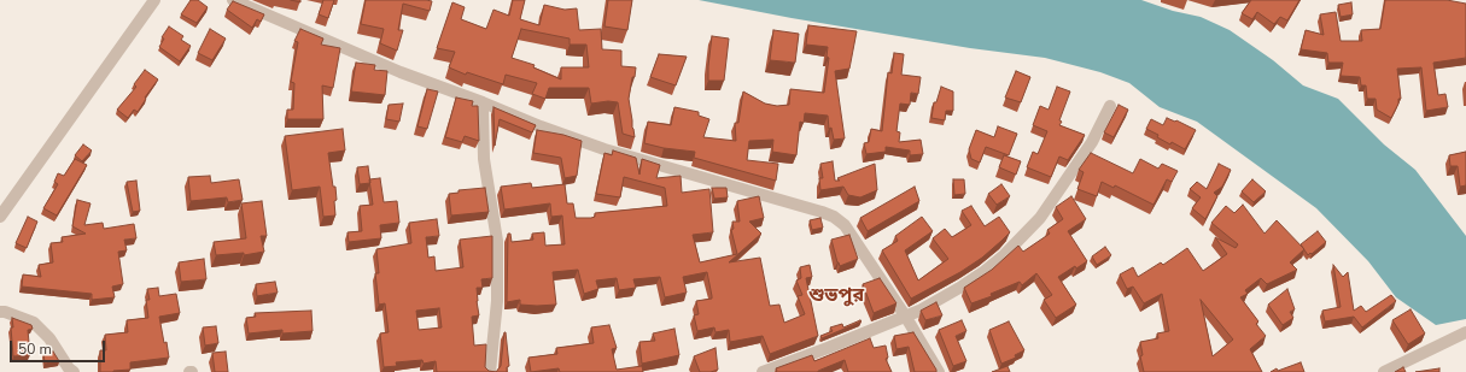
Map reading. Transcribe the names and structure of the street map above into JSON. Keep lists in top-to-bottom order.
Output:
{
  "districts": ["শুভপুর"],
  "scale_bar": "50 m"
}
